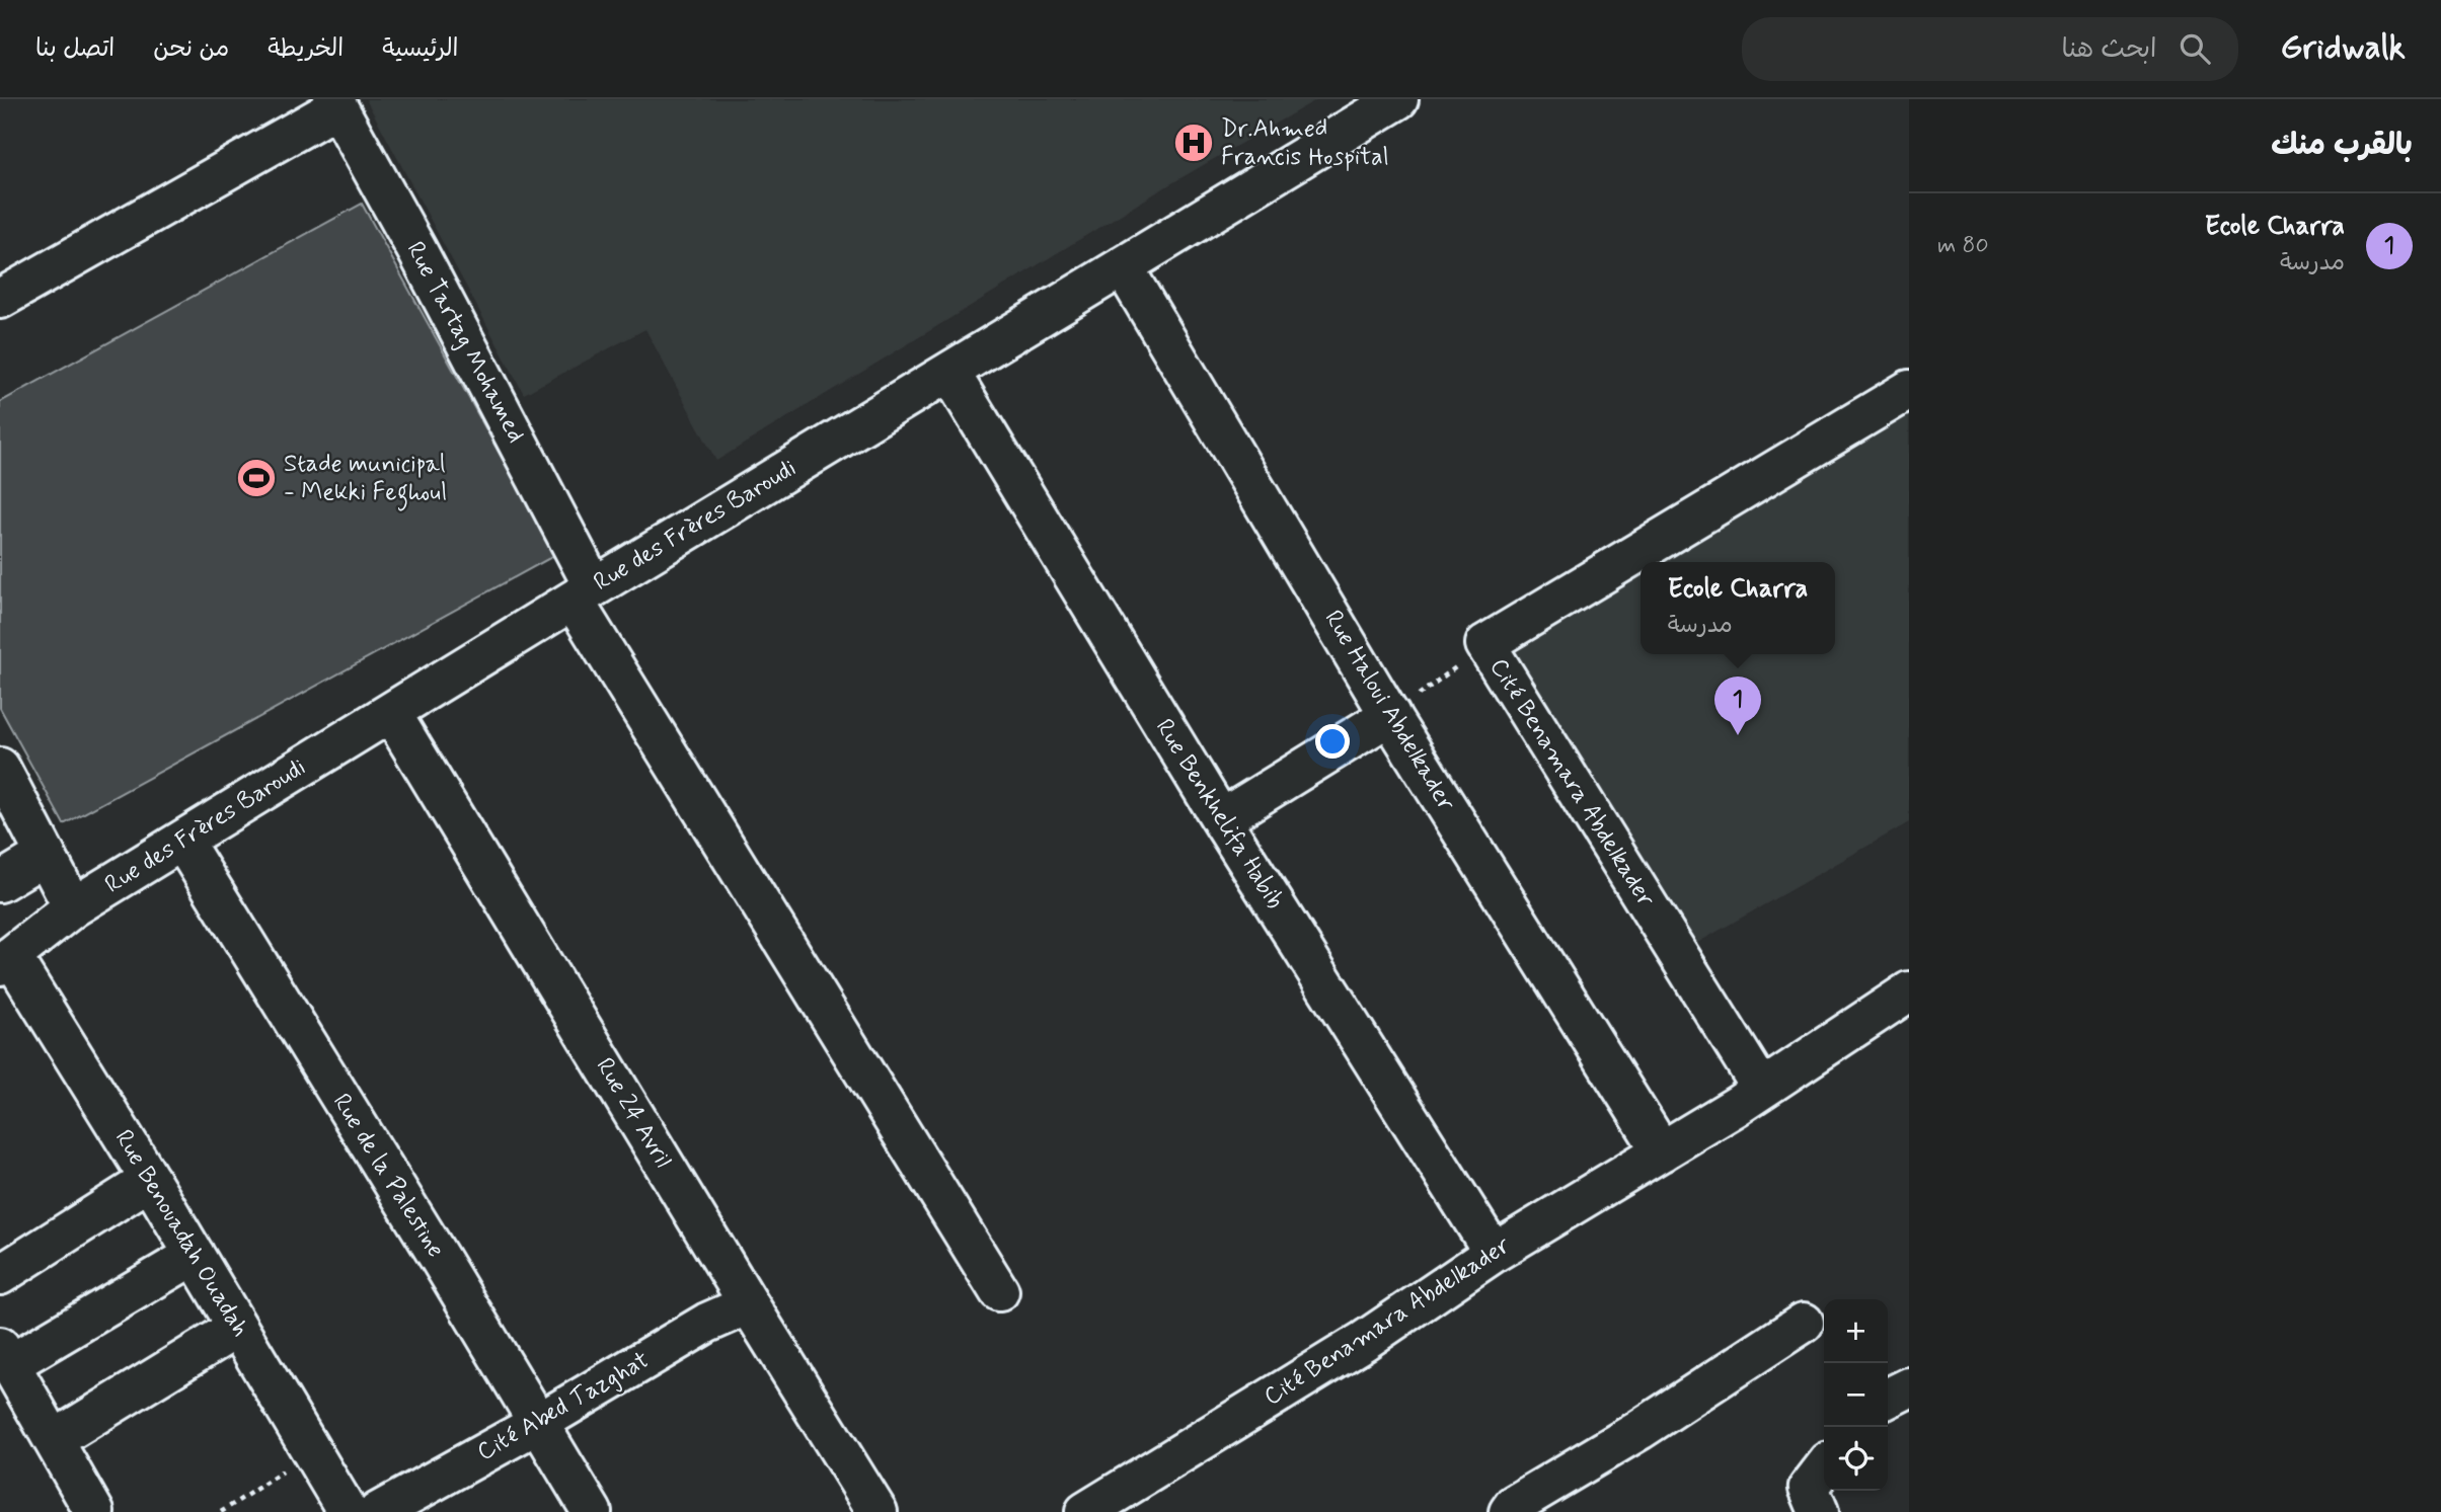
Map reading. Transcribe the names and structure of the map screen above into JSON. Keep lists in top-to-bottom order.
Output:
{
  "streets": {
    "street": [
      "Rue Tartag Mohamed",
      "Rue des Frères Baroudi",
      "Rue Haloui Abdelkader",
      "Cité Benamara Abdelkader",
      "Rue Benkhelifa Habib",
      "Rue 24 Avril",
      "Rue de la Palestine",
      "Rue Benouadah Ouadah",
      "Cité Abed Tazghat"
    ]
  },
  "crossings": [
    ["Rue Tartag Mohamed", "Rue des Frères Baroudi"],
    ["Rue des Frères Baroudi", "Rue Haloui Abdelkader"],
    ["Rue des Frères Baroudi", "Rue Benkhelifa Habib"],
    ["Rue des Frères Baroudi", "Rue 24 Avril"],
    ["Rue des Frères Baroudi", "Rue de la Palestine"],
    ["Rue des Frères Baroudi", "Rue Benouadah Ouadah"],
    ["Rue Haloui Abdelkader", "Cité Benamara Abdelkader"],
    ["Cité Benamara Abdelkader", "Rue Benkhelifa Habib"],
    ["Rue 24 Avril", "Cité Abed Tazghat"],
    ["Rue de la Palestine", "Cité Abed Tazghat"]
  ],
  "places": {
    "hospital": ["Dr.Ahmed Francis Hospital"],
    "sports": ["Stade municipal - Mekki Feghoul"]
  },
  "page": {
    "header": "Gridwalk",
    "search": "ابحث هنا",
    "nav": [
      "الرئيسية",
      "الخريطة",
      "من نحن",
      "اتصل بنا"
    ],
    "heading": "بالقرب منك",
    "list": [
      {
        "mark": "1",
        "name": "Ecole Charra",
        "note": "مدرسة",
        "value": "80 m"
      }
    ],
    "popup": ["Ecole Charra", "مدرسة"],
    "pins": "1",
    "map_buttons": ["+", "−"]
  }
}
